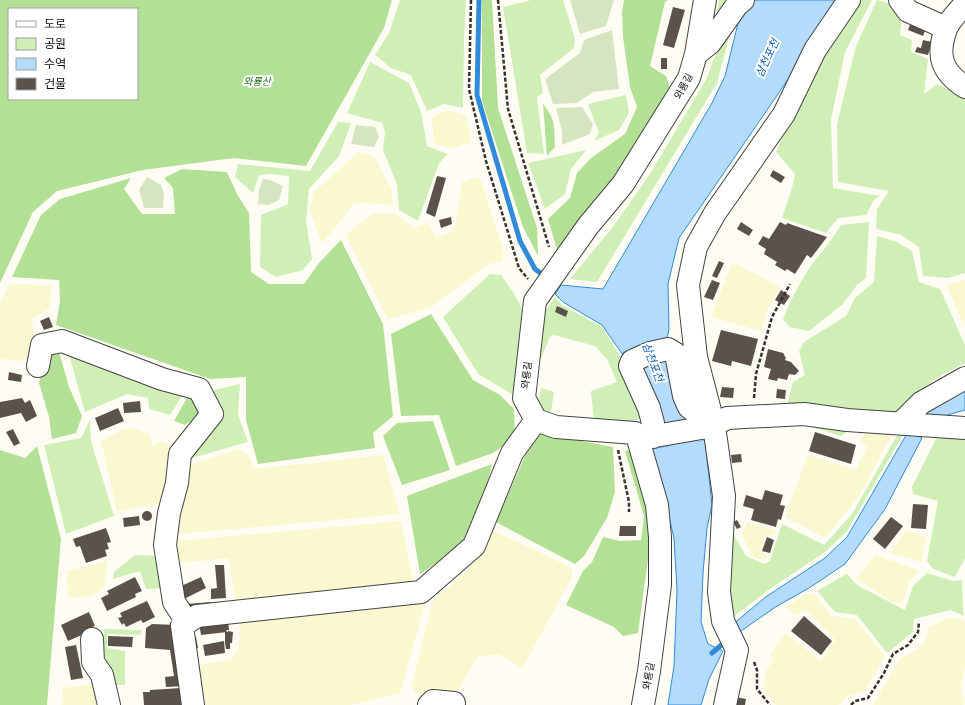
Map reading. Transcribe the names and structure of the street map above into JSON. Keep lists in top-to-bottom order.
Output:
{
  "streets": {
    "street": ["와룡길"]
  },
  "water": ["삼천포천"],
  "parks": ["와룡산"],
  "legend": [
    "도로",
    "공원",
    "수역",
    "건물"
  ]
}
